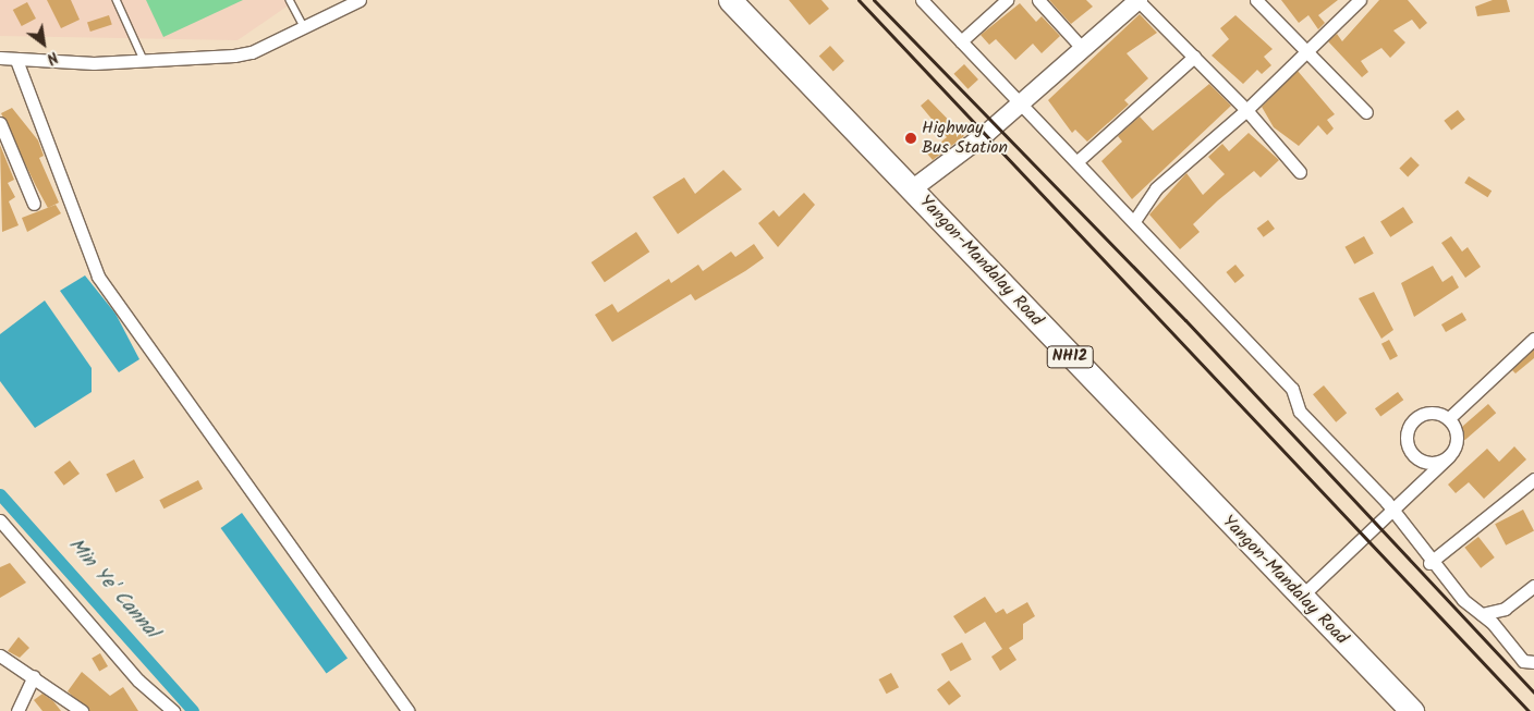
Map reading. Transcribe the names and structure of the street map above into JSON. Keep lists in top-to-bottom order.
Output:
{
  "streets": {
    "highway": ["Yangon-Mandalay Road", "NH12"]
  },
  "water": ["Min Ye' Cannal"],
  "places": ["Highway Bus Station"],
  "north": "bottom right"
}
